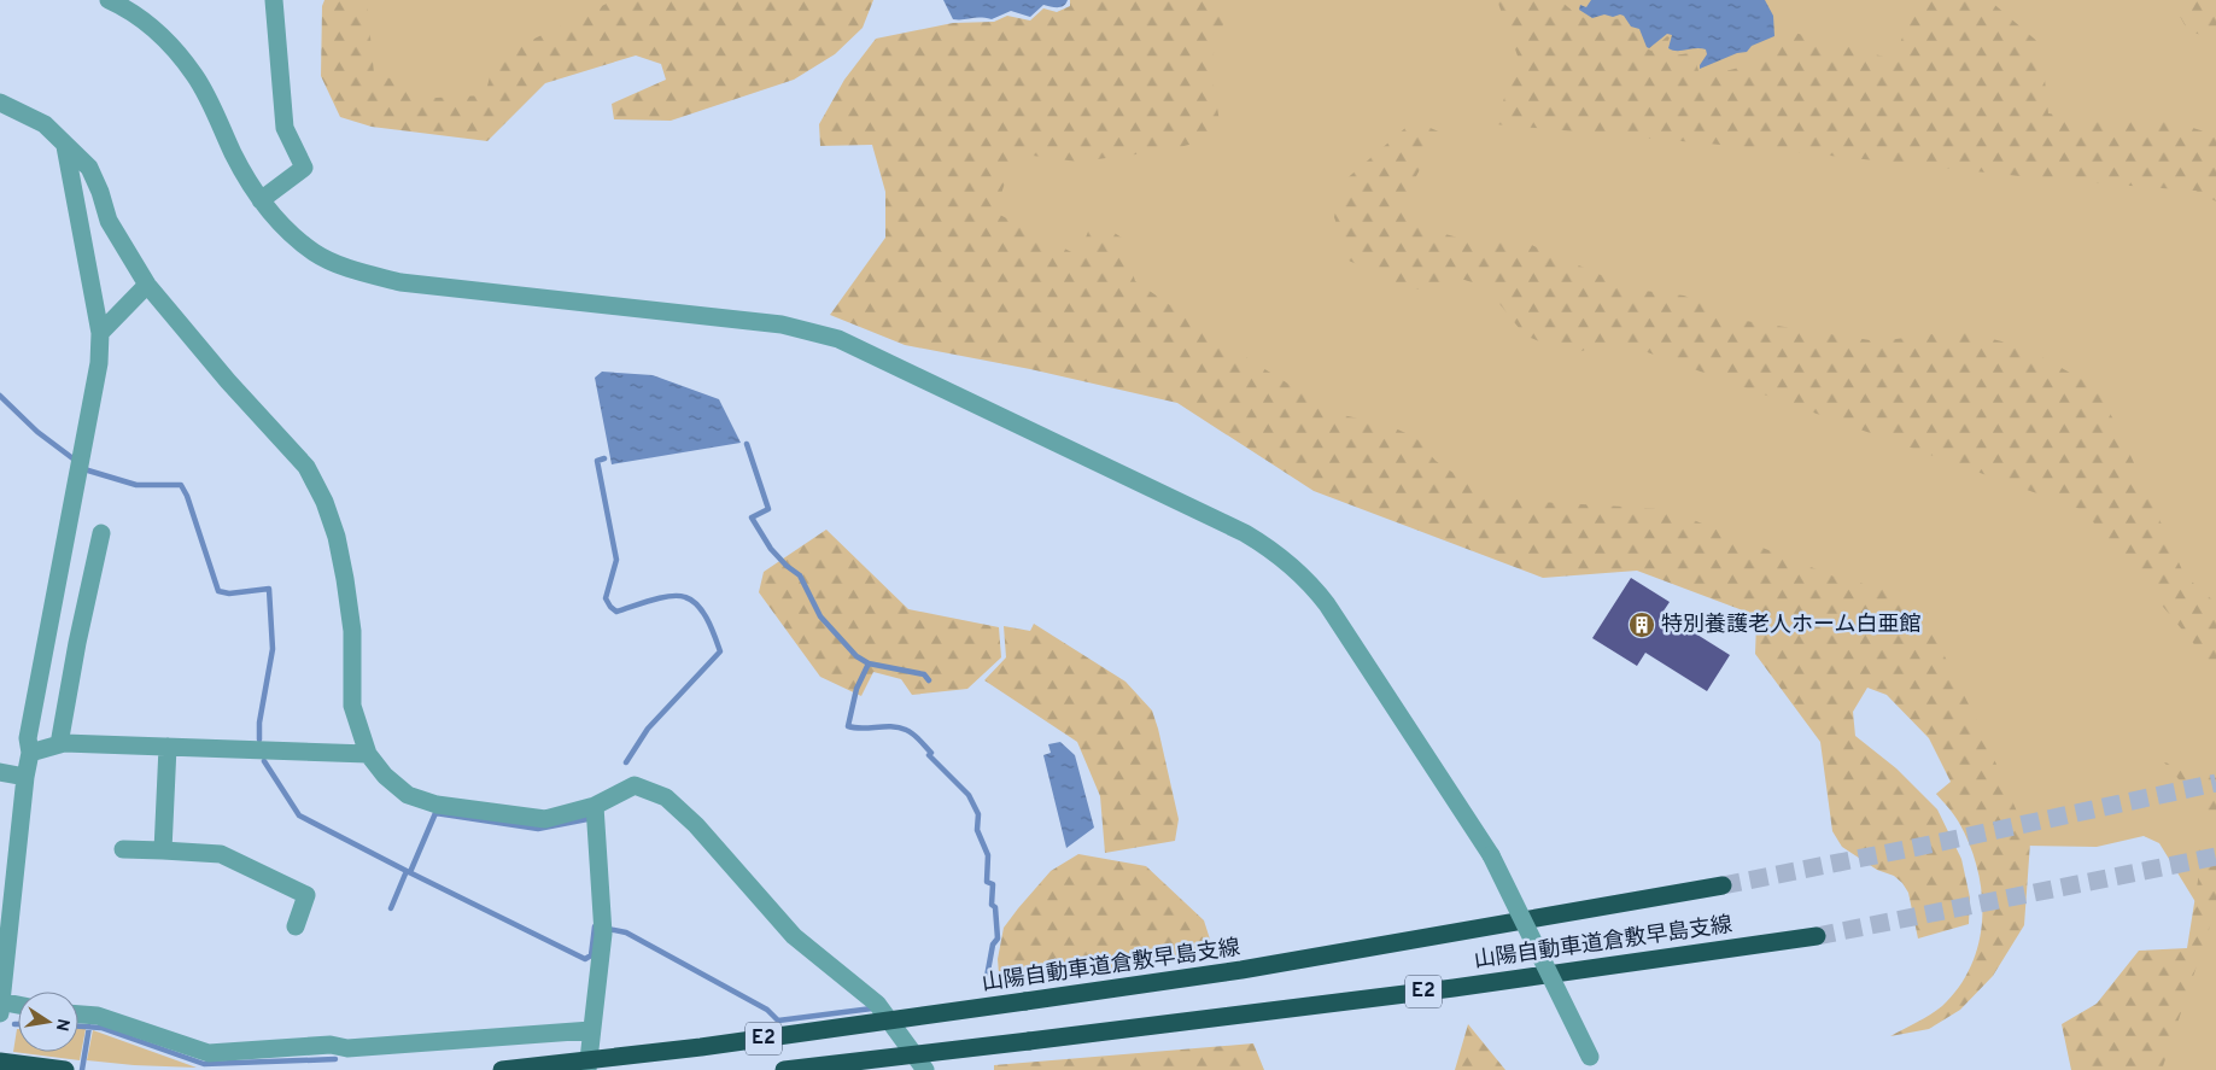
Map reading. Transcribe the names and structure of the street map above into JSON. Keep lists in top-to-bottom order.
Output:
{
  "streets": {
    "highway": ["山陽自動車道倉敷早島支線", "E2"]
  },
  "places": {
    "building": ["特別養護老人ホーム白亜館"]
  },
  "north": "right"
}
